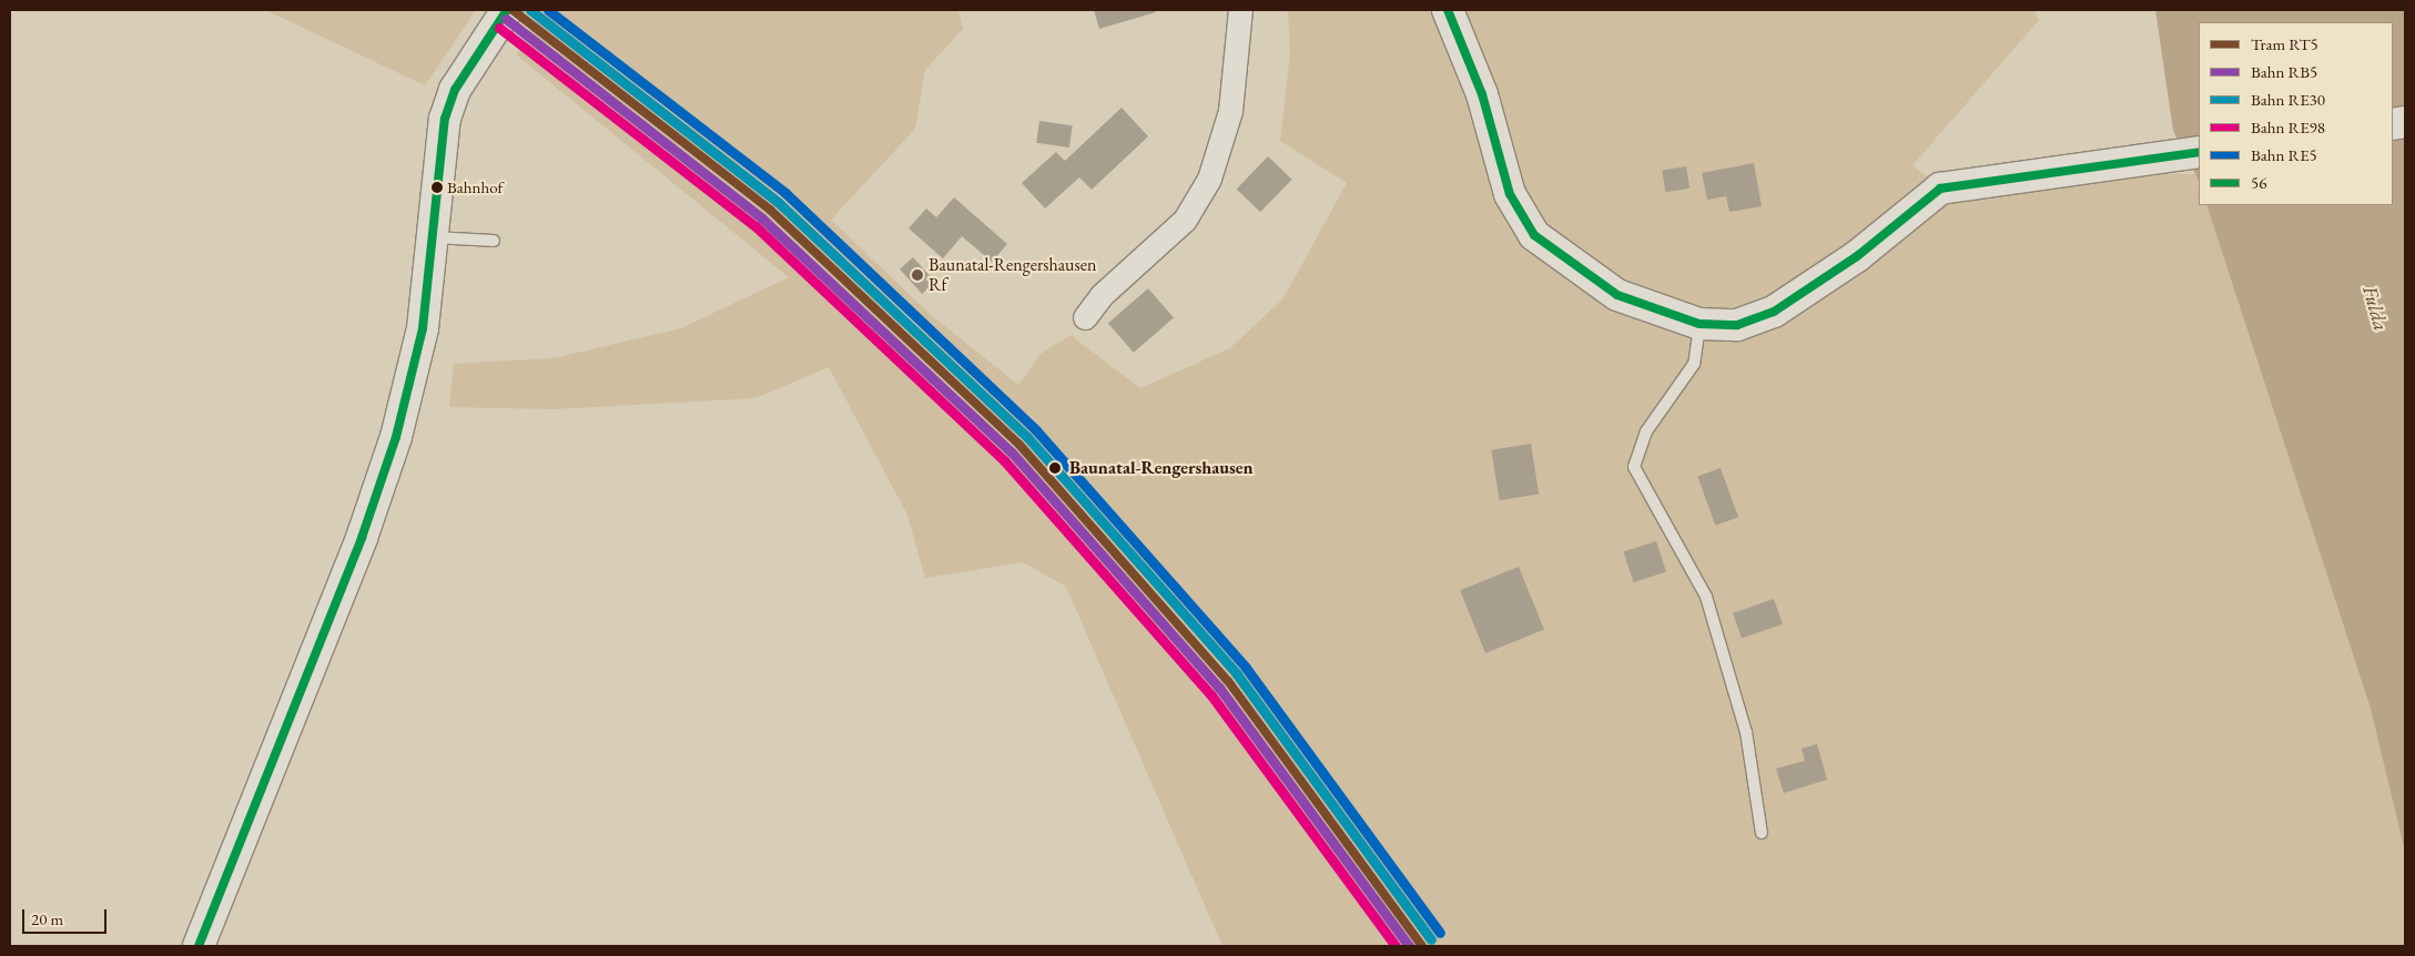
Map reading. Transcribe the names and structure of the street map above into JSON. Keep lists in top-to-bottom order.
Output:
{
  "water": ["Fulda"],
  "places": ["Bahnhof", "Baunatal-Rengershausen Rf", "Baunatal-Rengershausen"],
  "lines": [
    "tram line RT5",
    "rail line RE30",
    "rail line RE5",
    "transit line 56",
    "rail line RB5",
    "rail line RE98"
  ],
  "legend": [
    "Tram RT5",
    "Bahn RB5",
    "Bahn RE30",
    "Bahn RE98",
    "Bahn RE5",
    "56"
  ],
  "scale_bar": "20 m"
}
